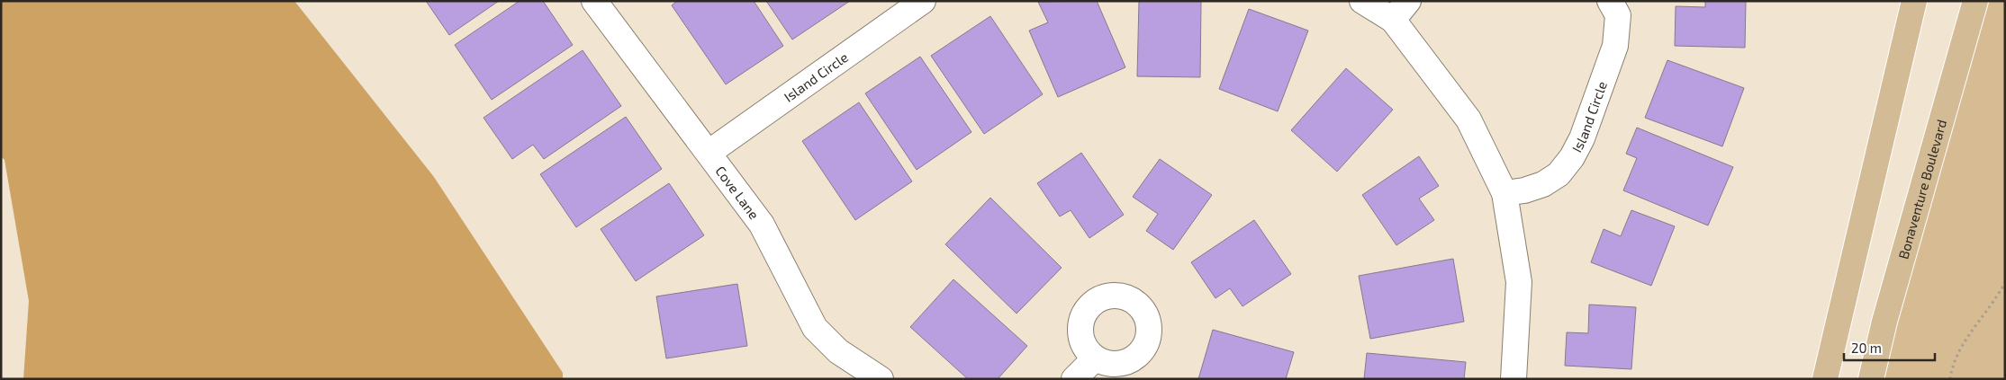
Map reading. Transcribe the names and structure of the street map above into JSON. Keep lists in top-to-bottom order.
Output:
{
  "streets": {
    "main road": ["Bonaventure Boulevard"],
    "street": ["Island Circle", "Cove Lane"]
  },
  "crossings": [
    ["Island Circle", "Cove Lane"]
  ],
  "scale_bar": "20 m"
}
